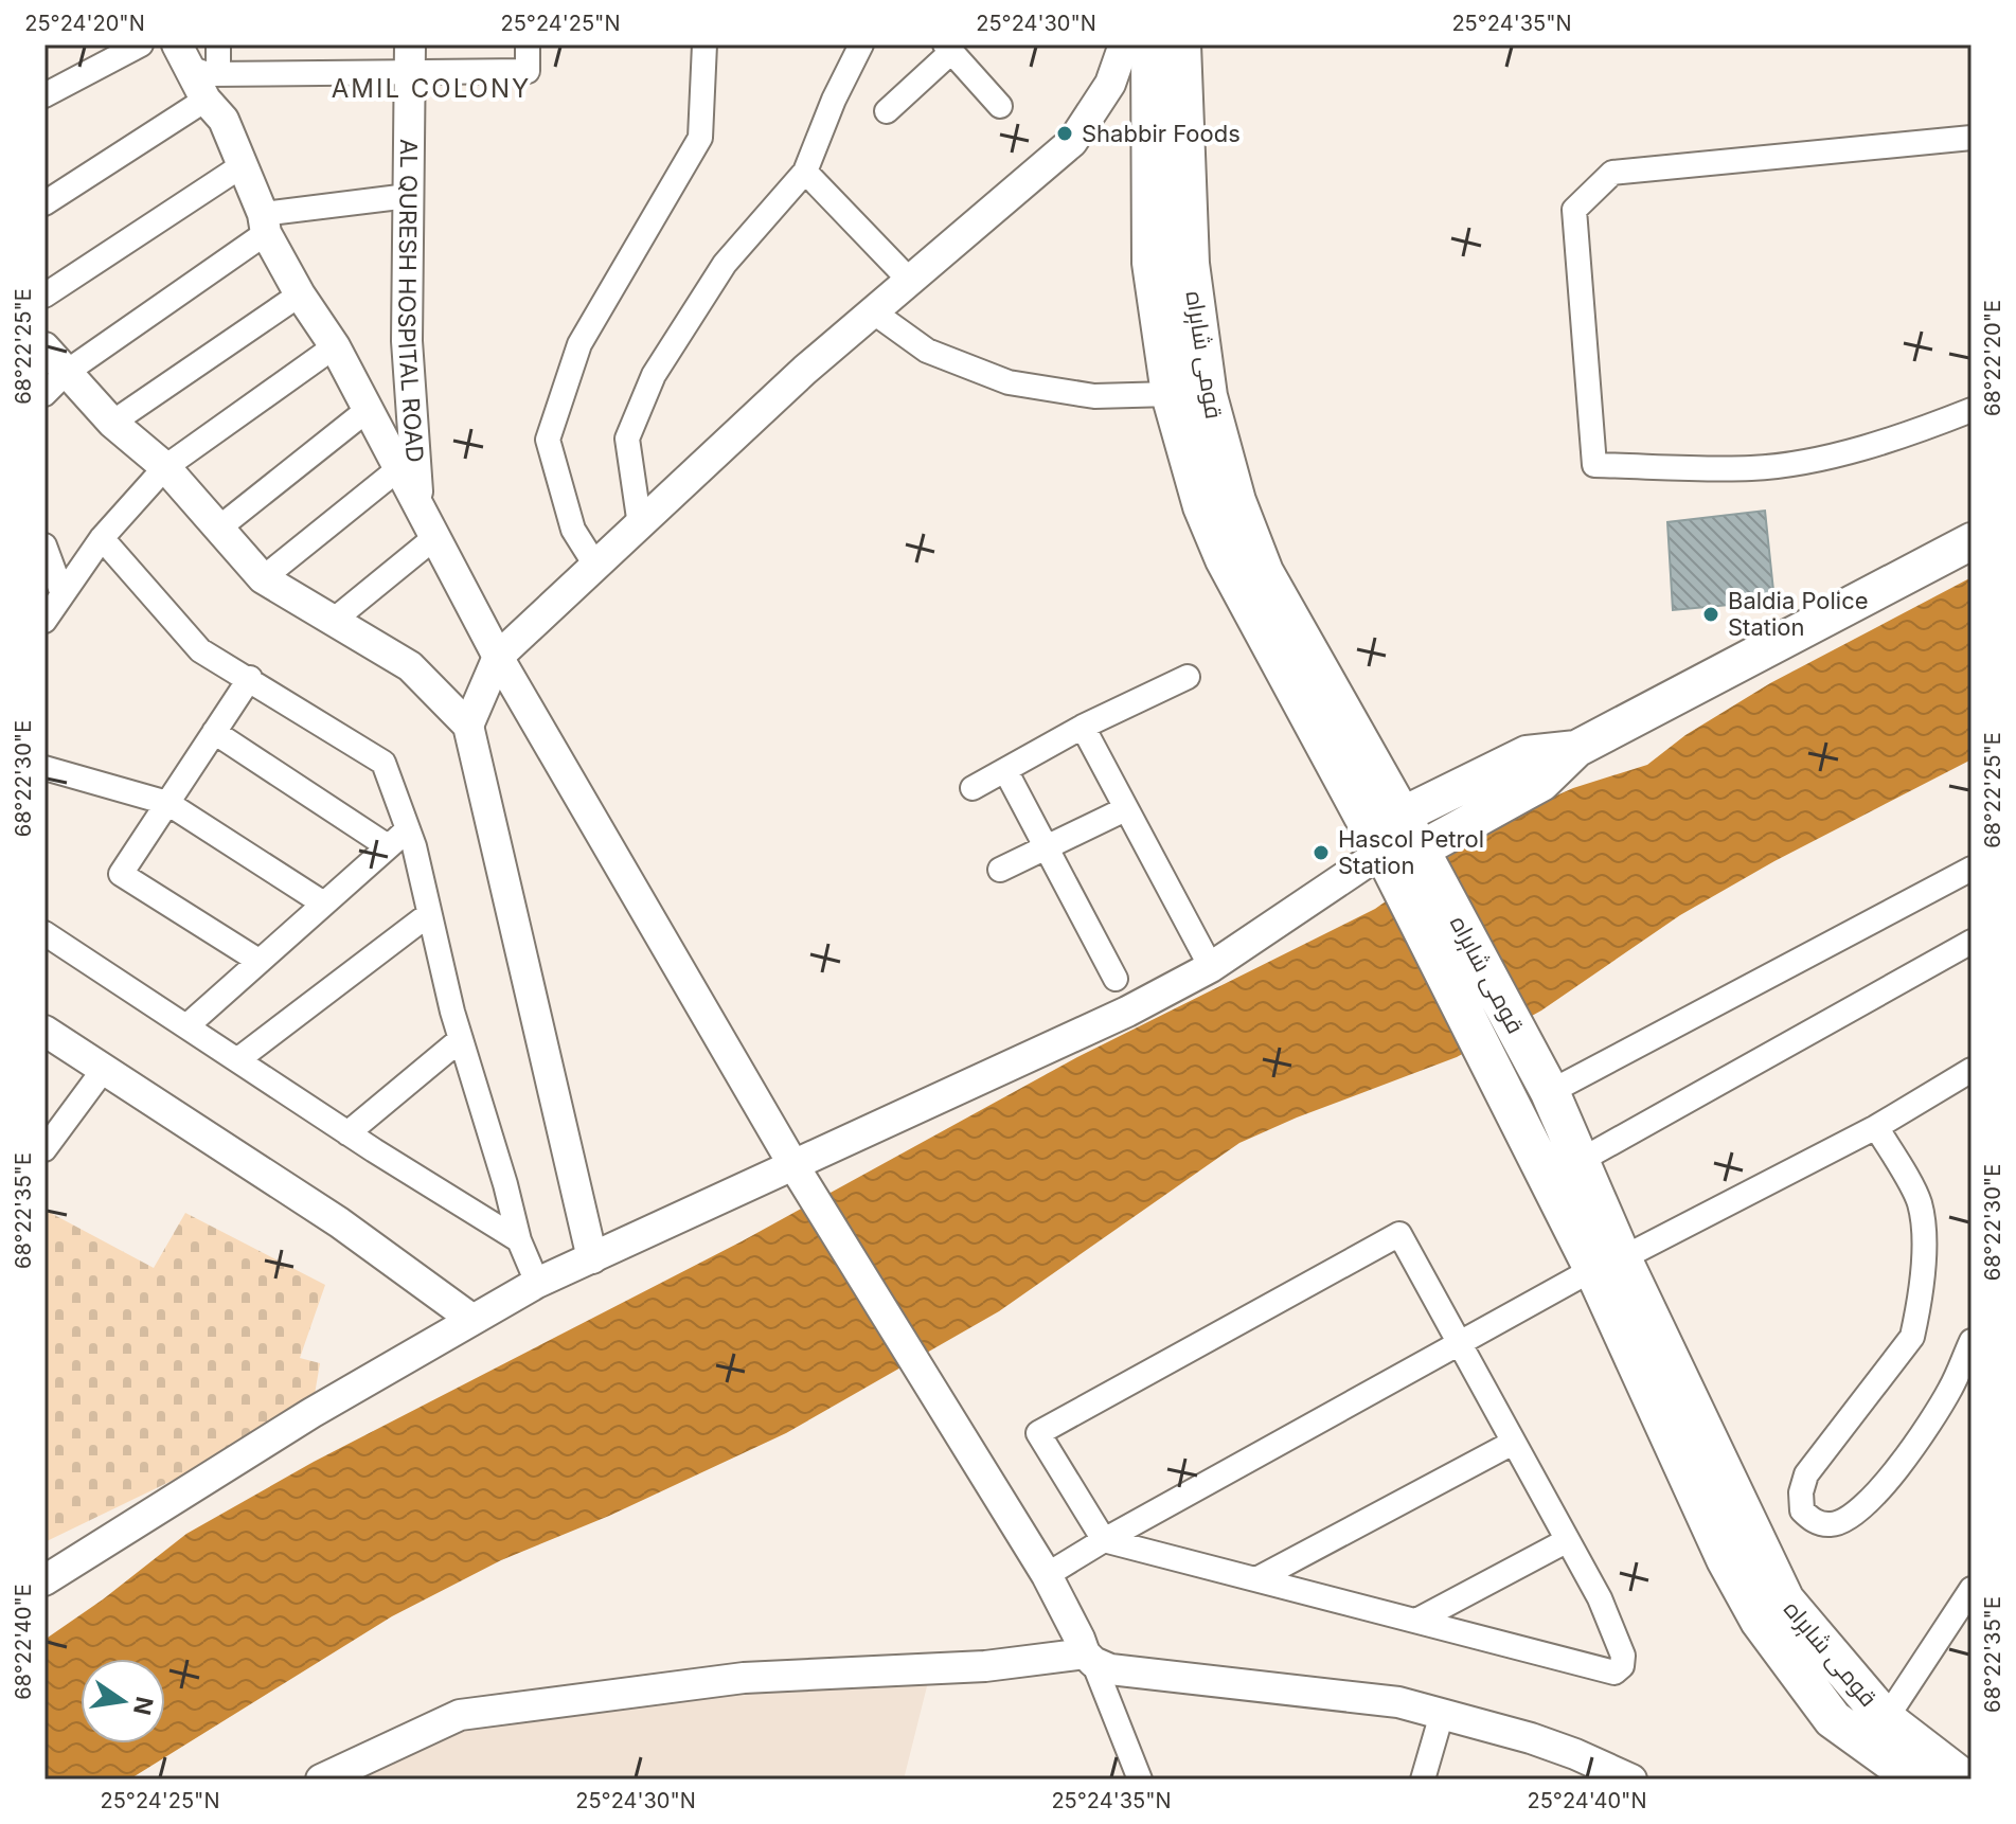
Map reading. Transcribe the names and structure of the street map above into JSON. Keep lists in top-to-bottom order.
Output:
{
  "streets": {
    "highway": ["قومی شاہراہ"],
    "street": ["AL QURESH HOSPITAL ROAD"]
  },
  "districts": ["AMIL COLONY"],
  "places": ["Shabbir Foods", "Baldia Police Station", "Hascol Petrol Station"],
  "north": "right",
  "coordinates": [
    "25°24'20\"N",
    "25°24'25\"N",
    "25°24'30\"N",
    "25°24'35\"N",
    "68°22'25\"E",
    "68°22'20\"E",
    "68°22'30\"E",
    "68°22'35\"E",
    "68°22'40\"E",
    "25°24'40\"N"
  ]
}
